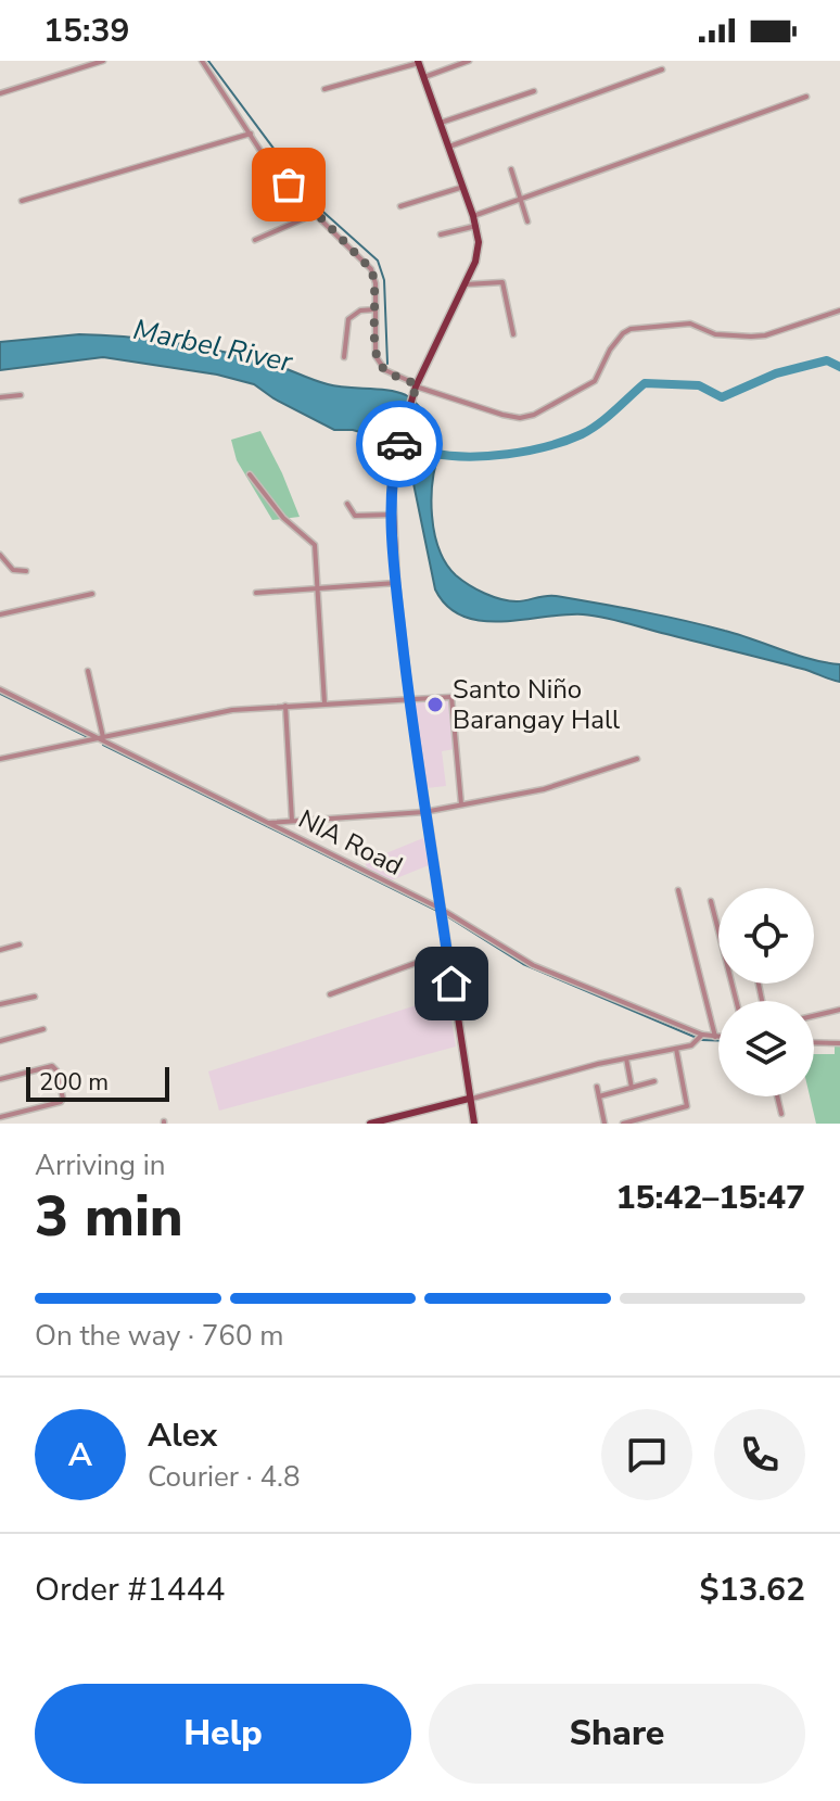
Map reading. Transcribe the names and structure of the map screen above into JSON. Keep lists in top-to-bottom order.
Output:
{
  "streets": {
    "street": ["NIA Road"]
  },
  "water": ["Marbel River"],
  "places": ["Santo Niño Barangay Hall"],
  "scale_bar": "200 m",
  "page": {
    "status": "15:39",
    "scale": "200 m",
    "heading": ["3 min", "Arriving in", "15:42–15:47"],
    "panel": [
      "Alex",
      "Courier · 4.8",
      "Order #1444",
      "$13.62"
    ],
    "bar": "On the way · 760 m",
    "round": "A",
    "buttons": ["Help", "Share"]
  }
}
